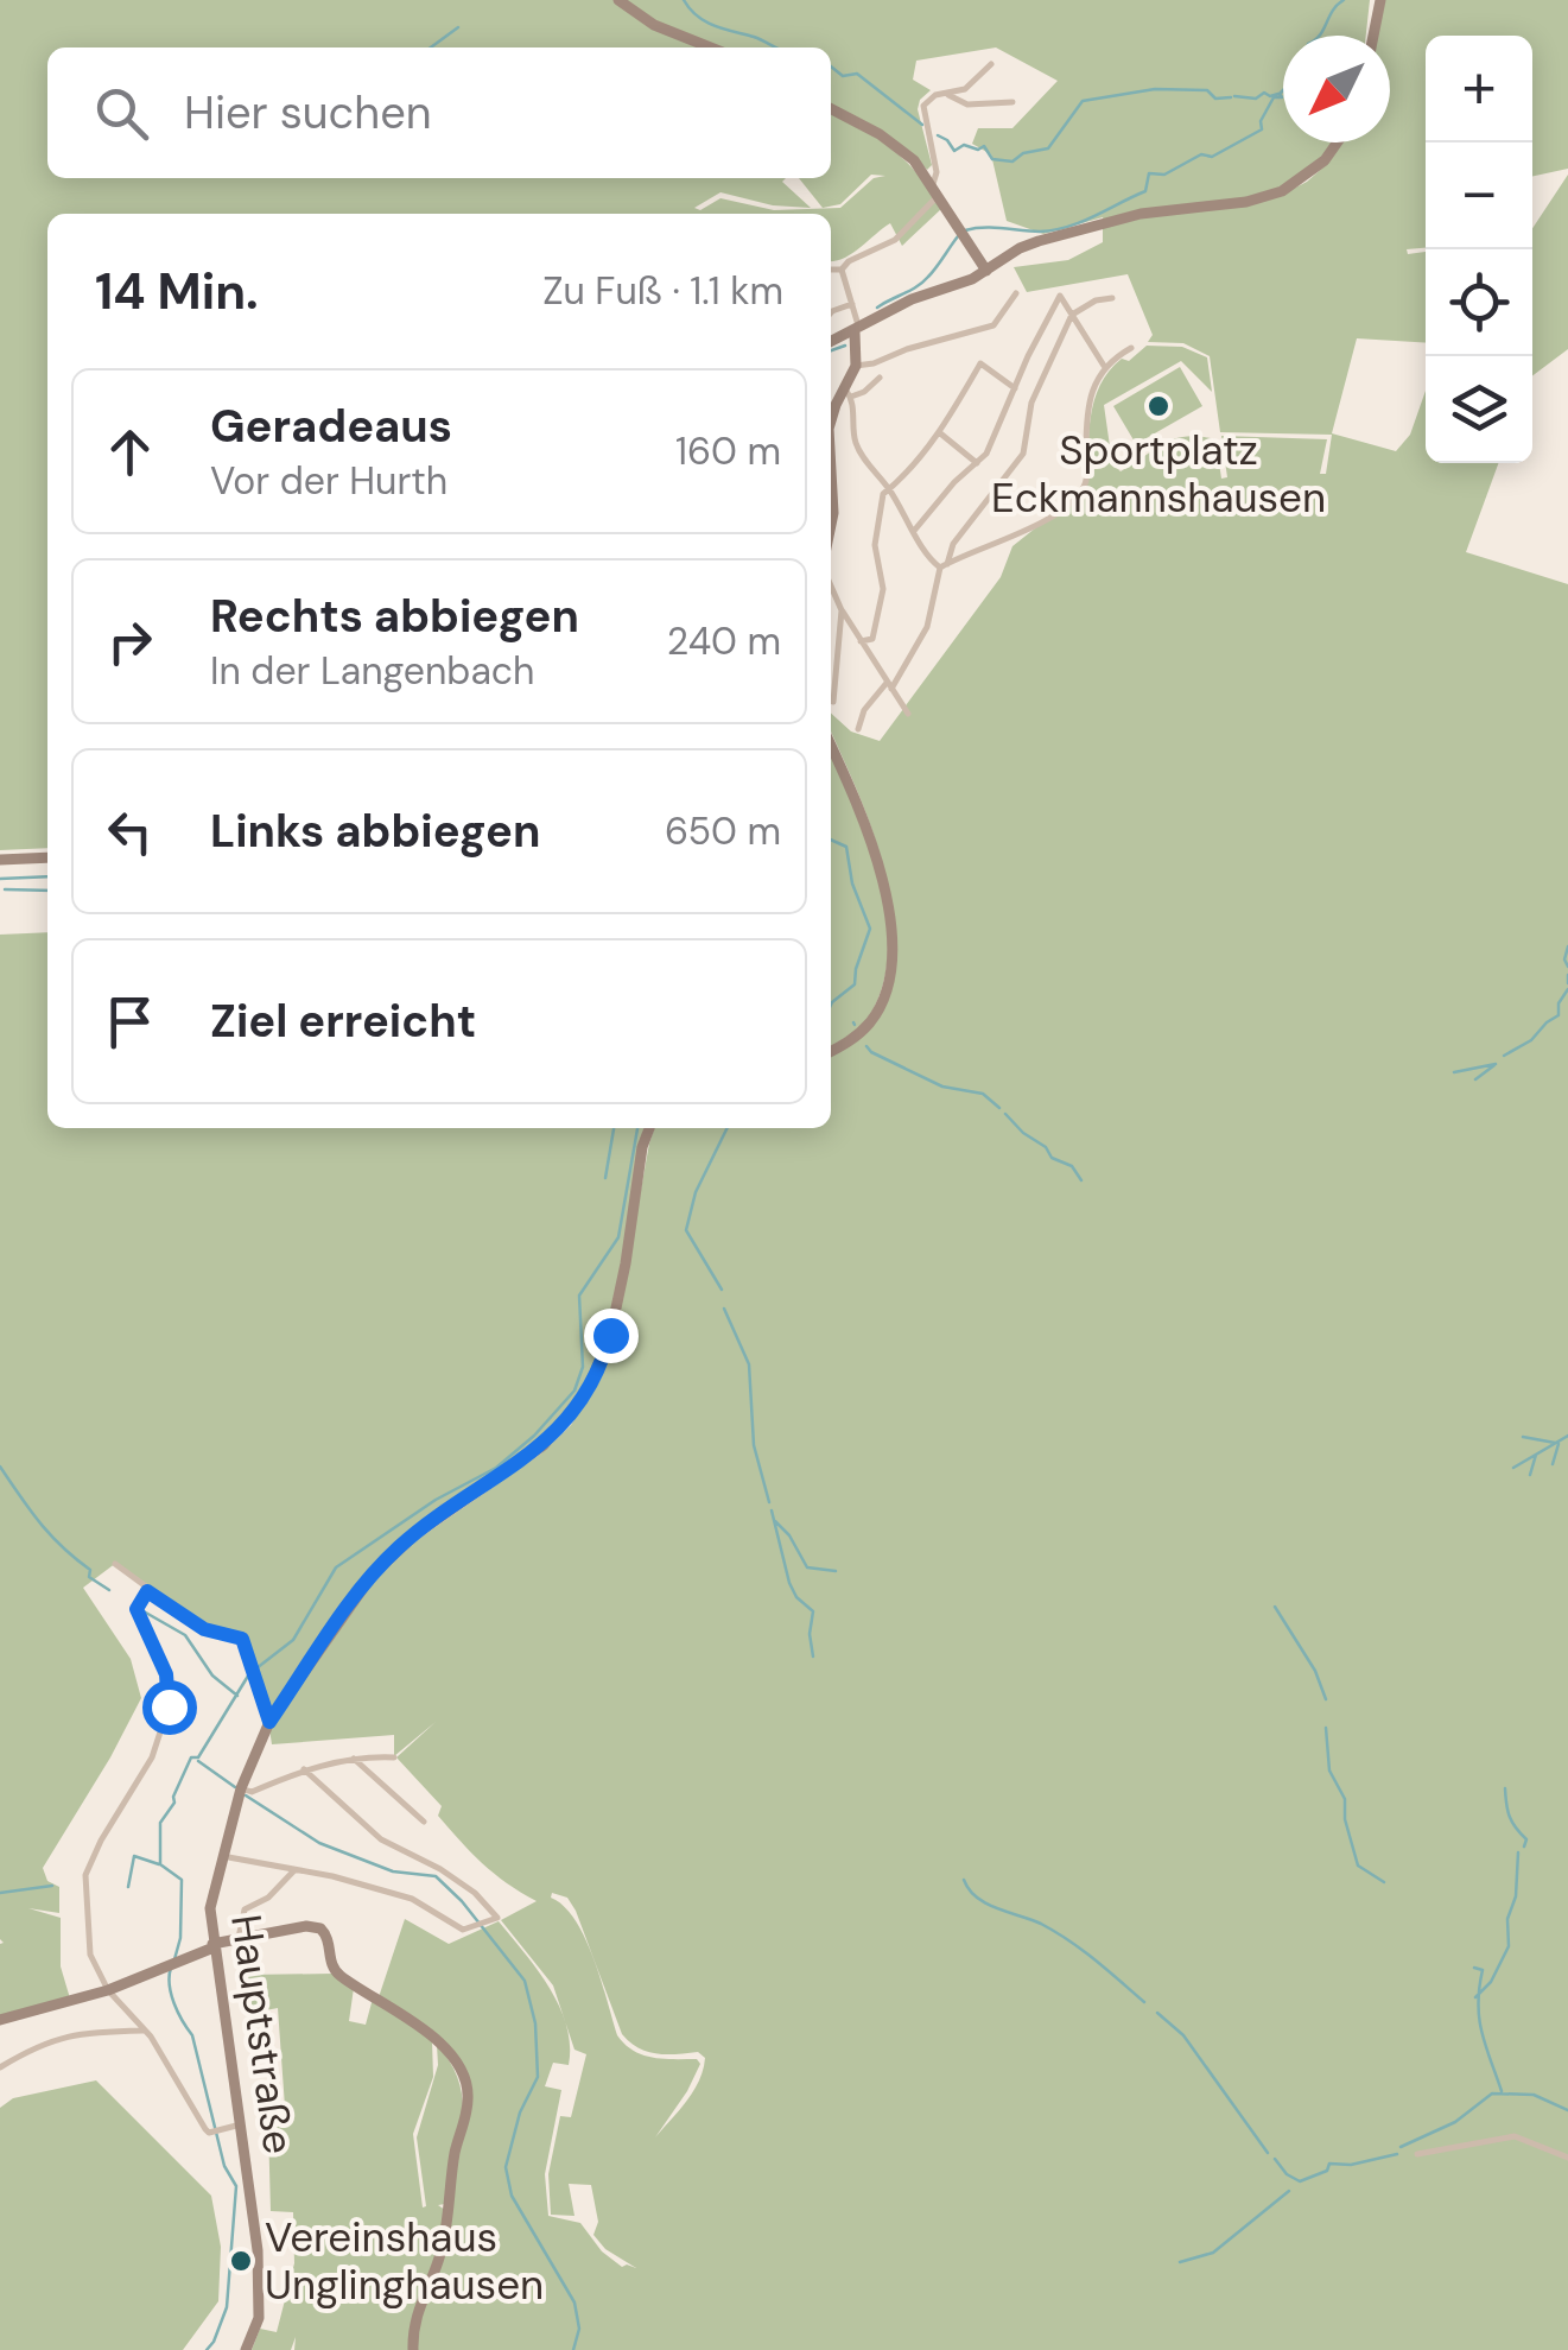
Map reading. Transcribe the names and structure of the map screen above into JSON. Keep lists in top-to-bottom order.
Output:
{
  "streets": {
    "main road": ["Hauptstraße"]
  },
  "places": ["Sportplatz Eckmannshausen", "Vereinshaus Unglinghausen"],
  "north": "bottom left",
  "page": {
    "map_buttons": ["+", "−"],
    "search": "Hier suchen",
    "heading": ["14 Min.", "Zu Fuß · 1.1 km"],
    "list": [
      ["Geradeaus", "Vor der Hurth", "160 m"],
      ["Rechts abbiegen", "In der Langenbach", "240 m"],
      ["Links abbiegen", "650 m"],
      "Ziel erreicht"
    ]
  }
}
